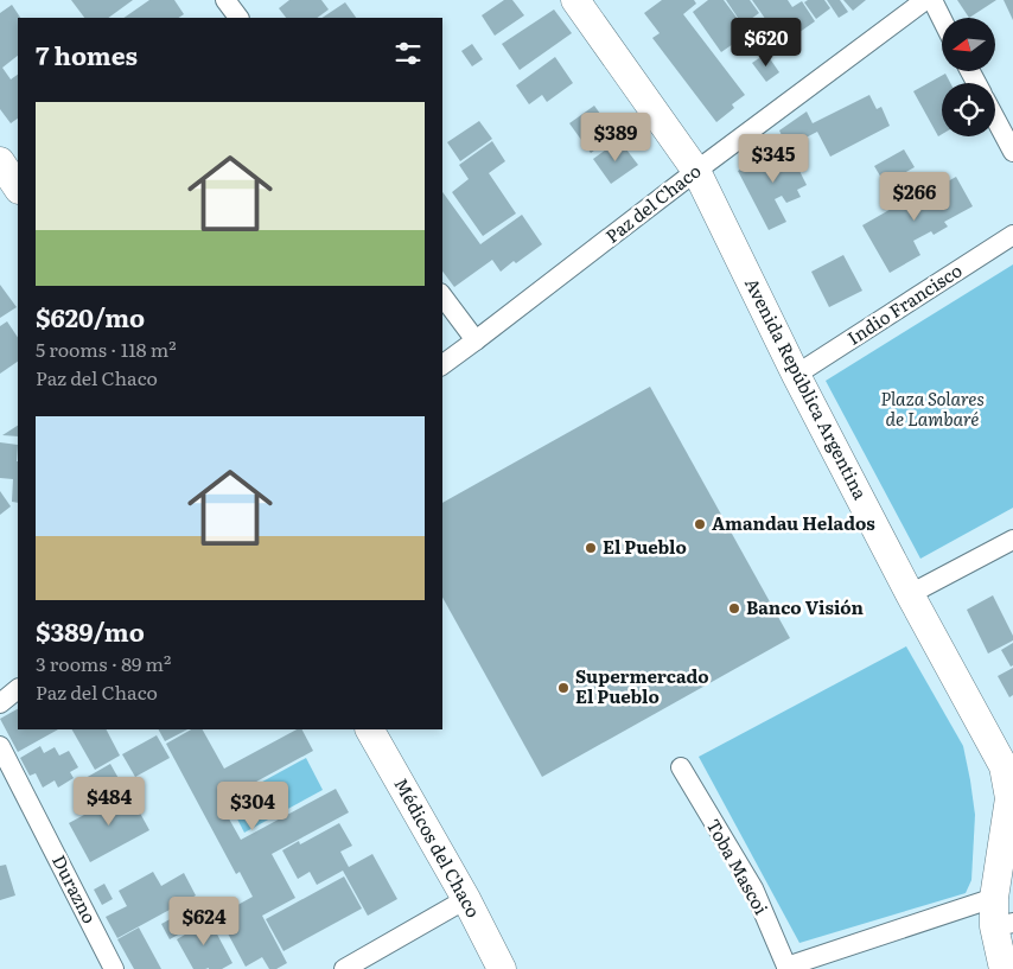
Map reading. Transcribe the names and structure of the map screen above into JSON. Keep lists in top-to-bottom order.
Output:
{
  "streets": {
    "main road": ["Avenida República Argentina", "Médicos del Chaco"],
    "street": [
      "Paz del Chaco",
      "Indio Francisco",
      "Toba Mascoi",
      "Durazno"
    ]
  },
  "crossings": [
    ["Paz del Chaco", "Avenida República Argentina"],
    ["Indio Francisco", "Avenida República Argentina"]
  ],
  "parks": ["Plaza Solares de Lambaré"],
  "places": [
    "Amandau Helados",
    "El Pueblo",
    "Banco Visión",
    "Supermercado El Pueblo"
  ],
  "north": "left",
  "page": {
    "price": [
      "$620",
      "$389",
      "$345",
      "$266",
      "$484",
      "$304",
      "$624"
    ],
    "heading": "7 homes",
    "list": [
      {
        "name": "$620/mo",
        "note": "5 rooms · 118 m² · Paz del Chaco"
      },
      {
        "name": "$389/mo",
        "note": "3 rooms · 89 m² · Paz del Chaco"
      }
    ]
  }
}
